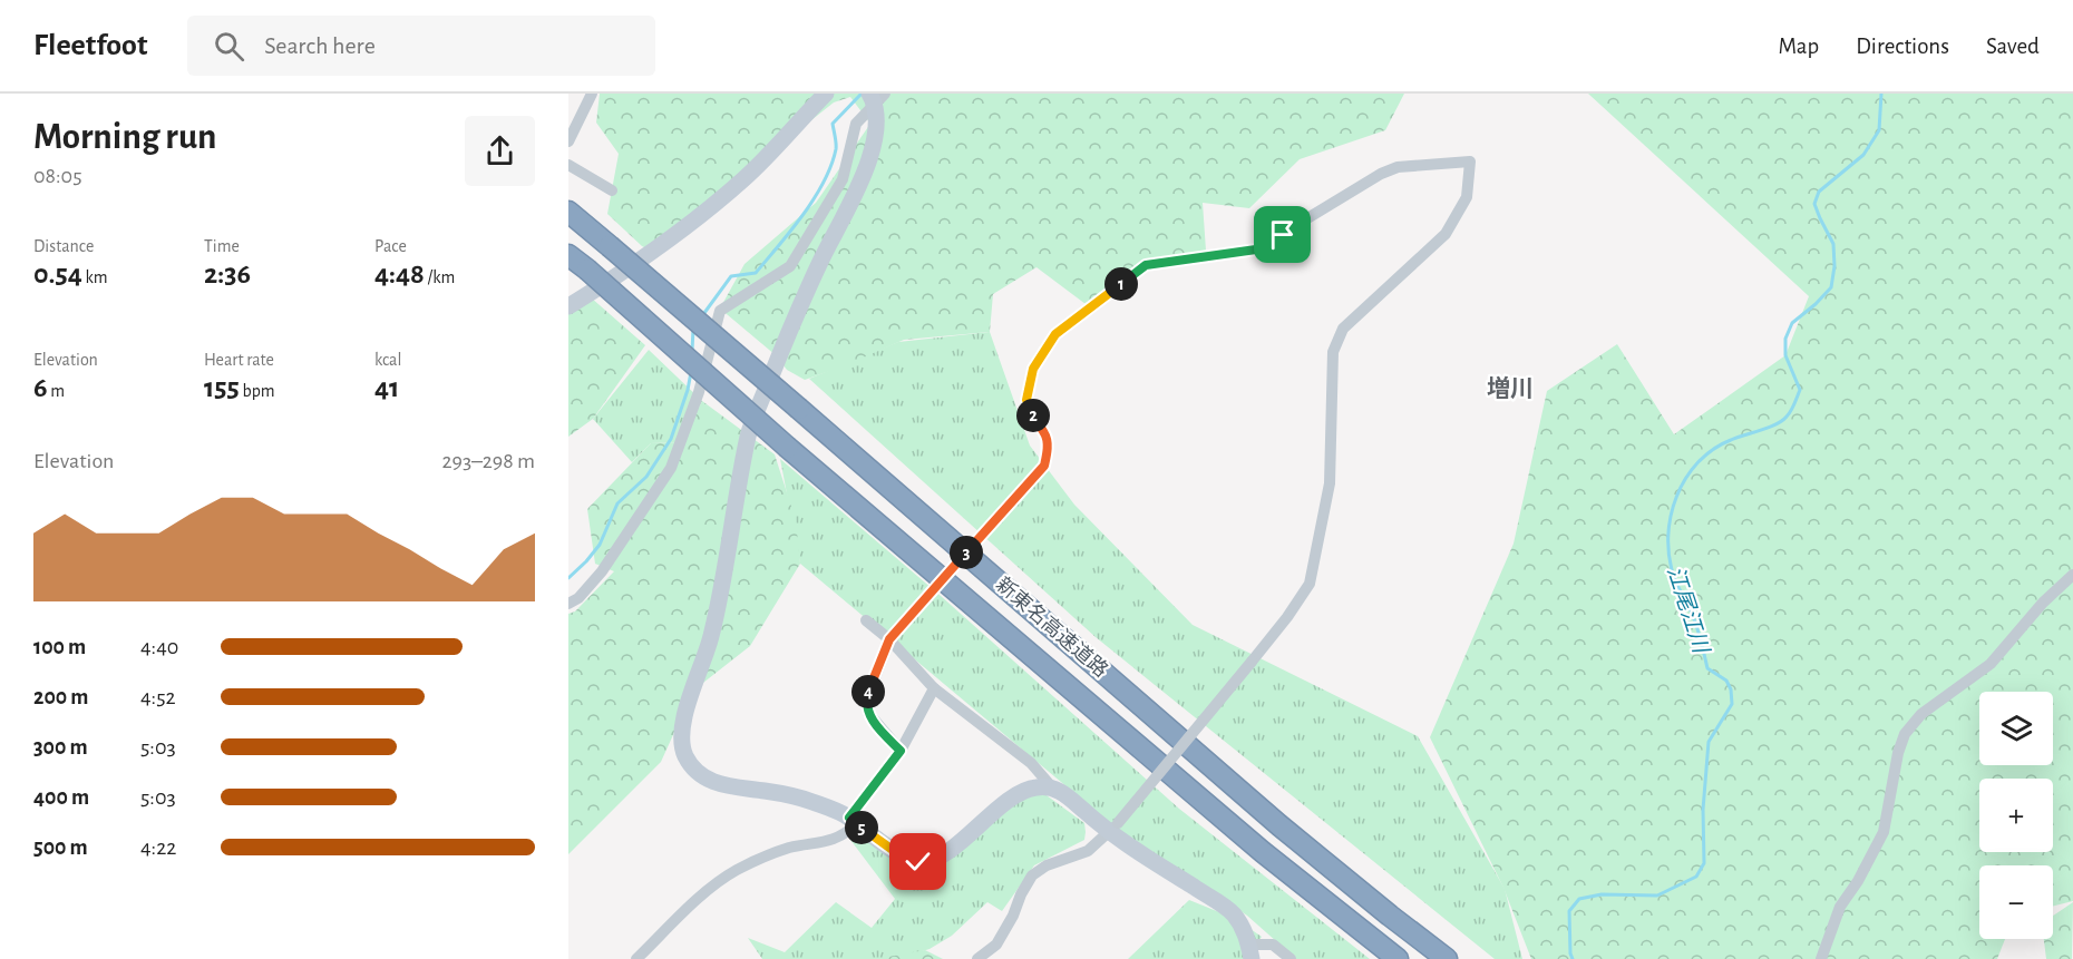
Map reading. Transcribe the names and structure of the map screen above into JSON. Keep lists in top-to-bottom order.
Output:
{
  "streets": {
    "highway": ["新東名高速道路"]
  },
  "districts": ["増川"],
  "water": ["江尾江川"],
  "page": {
    "header": "Fleetfoot",
    "search": "Search here",
    "nav": ["Map", "Directions", "Saved"],
    "heading": ["Morning run", "08:05"],
    "stats": [
      ["Distance", "0.54 km"],
      ["Time", "2:36"],
      ["Pace", "4:48 /km"],
      ["Elevation", "6 m"],
      ["Heart rate", "155 bpm"],
      ["kcal", "41"]
    ],
    "pins": [
      "1",
      "2",
      "3",
      "4",
      "5"
    ],
    "chart": ["Elevation", "293–298 m"],
    "list": [
      {
        "name": "100 m",
        "note": "4:40"
      },
      {
        "name": "200 m",
        "note": "4:52"
      },
      {
        "name": "300 m",
        "note": "5:03"
      },
      {
        "name": "400 m",
        "note": "5:03"
      },
      {
        "name": "500 m",
        "note": "4:22"
      }
    ],
    "map_buttons": ["+", "−"]
  }
}
